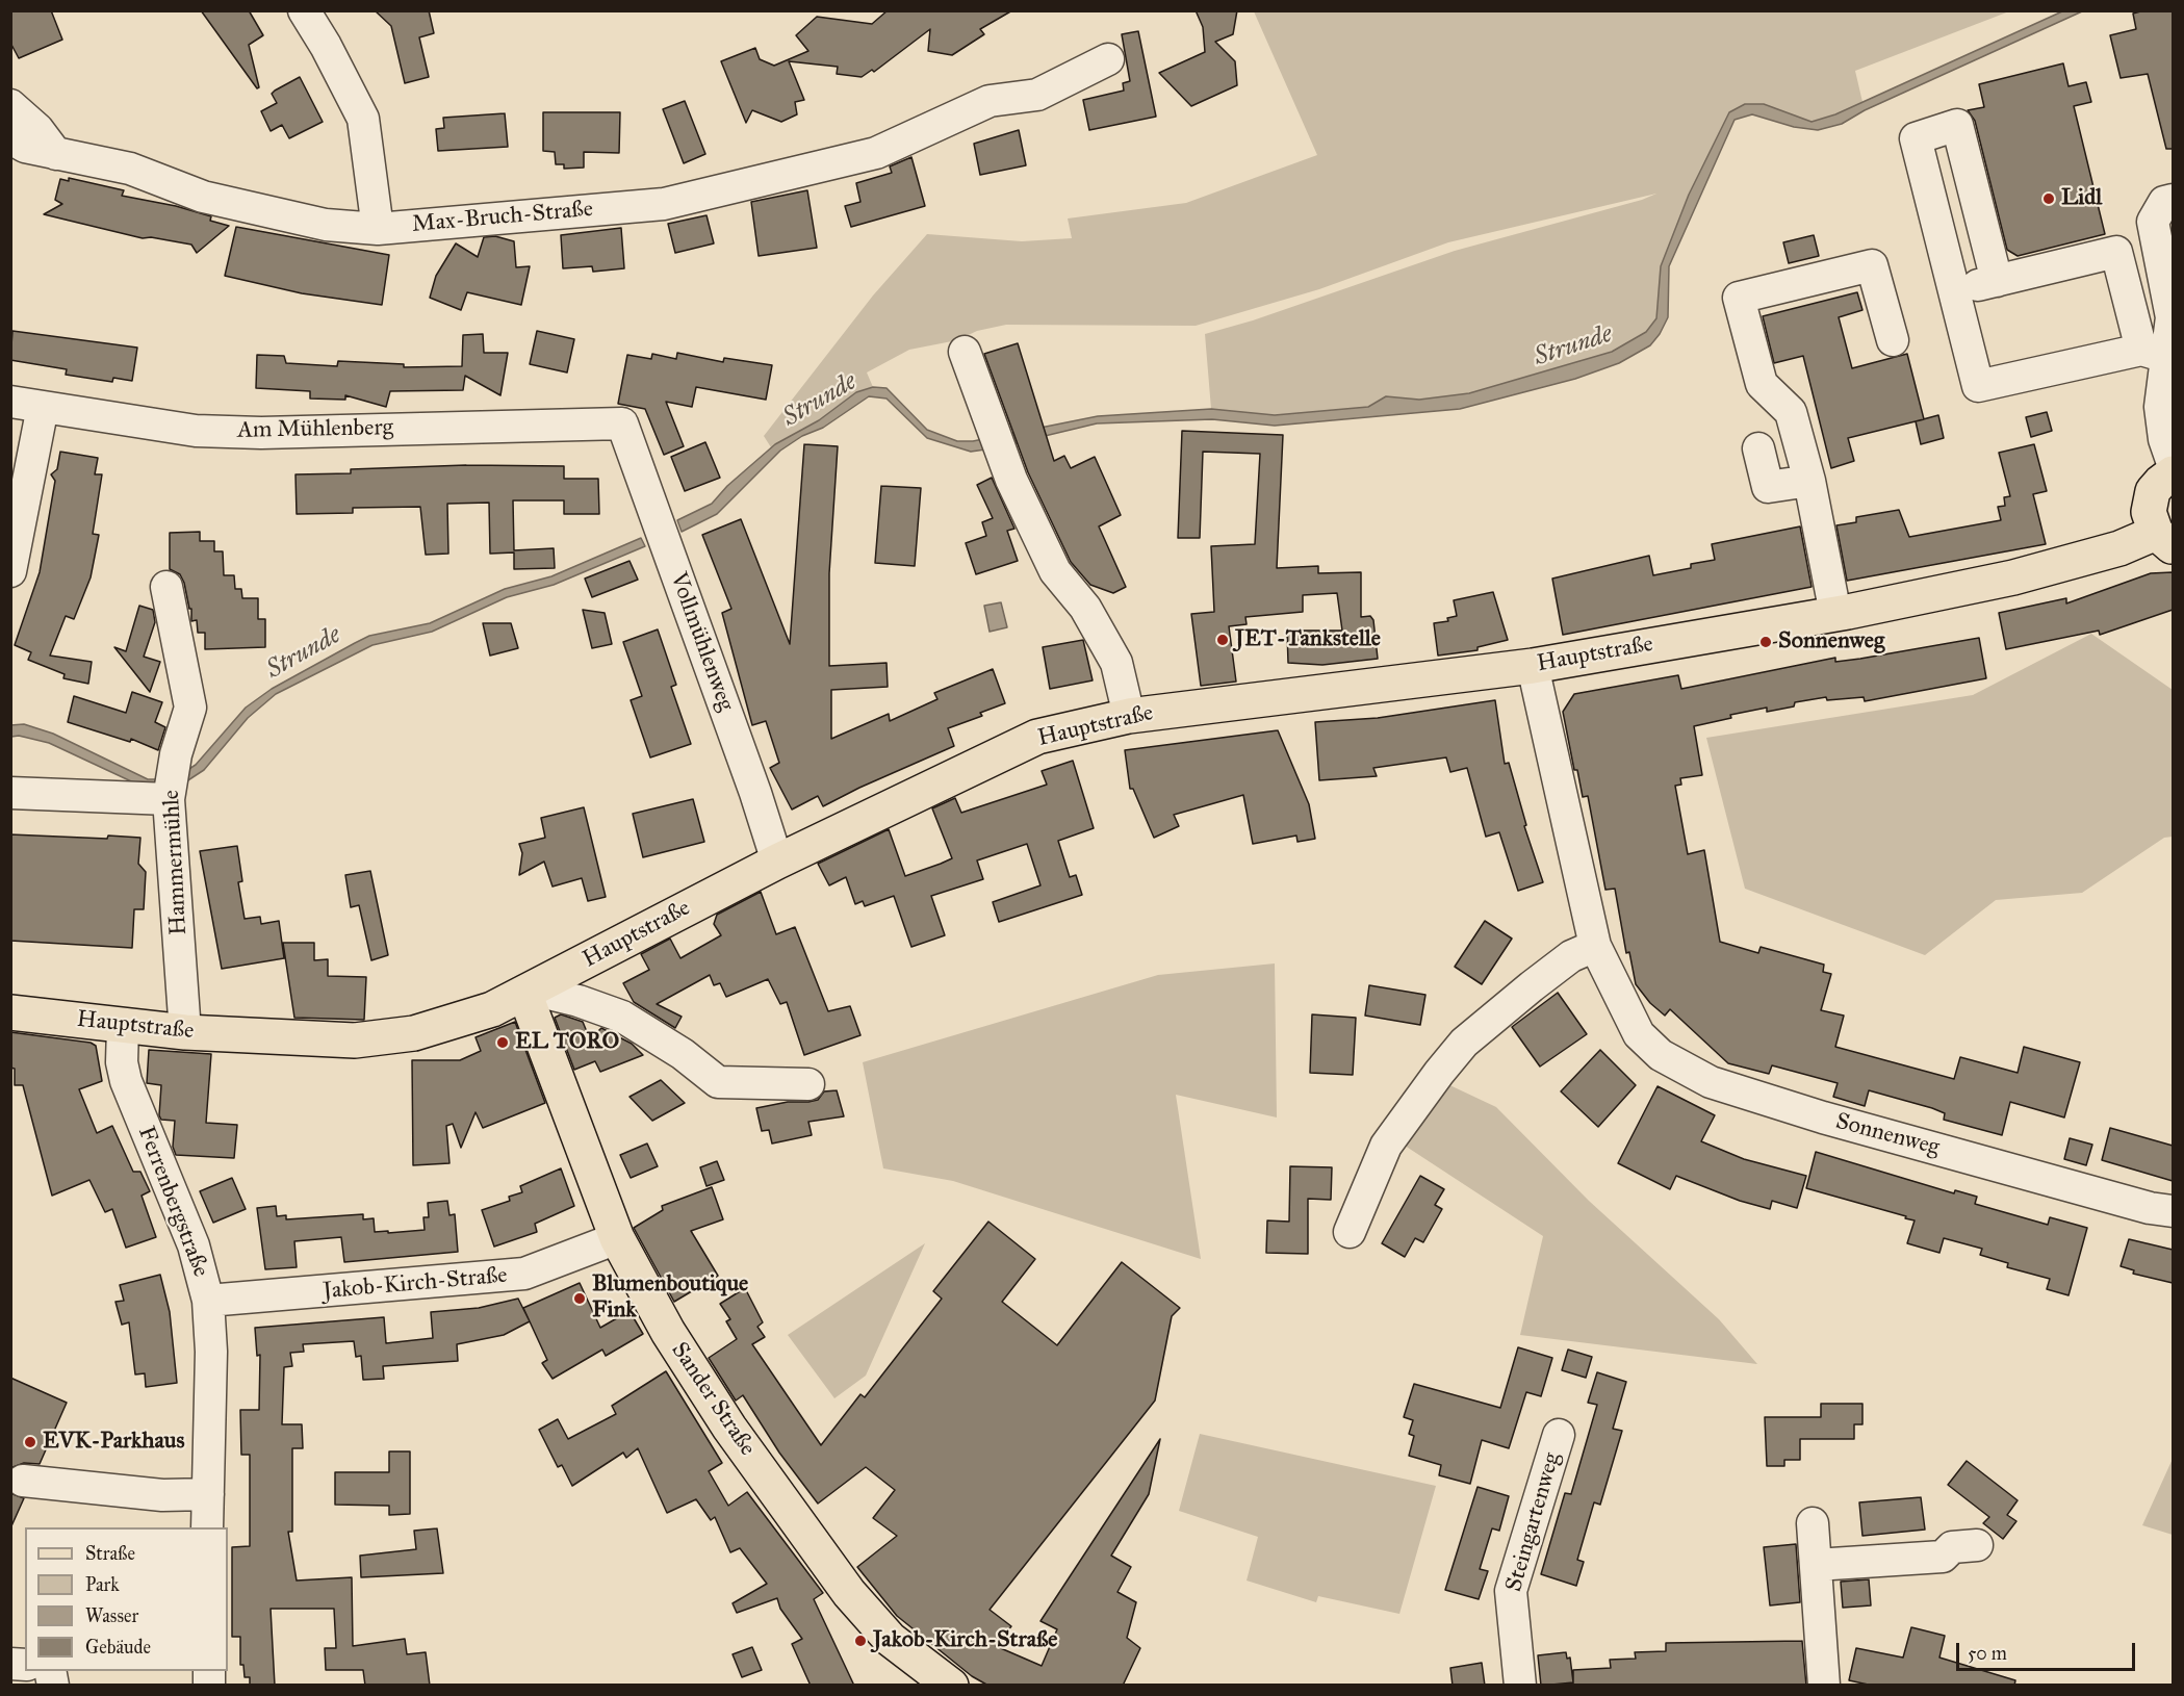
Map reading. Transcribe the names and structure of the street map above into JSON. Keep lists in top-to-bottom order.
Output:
{
  "streets": {
    "main road": ["Hauptstraße", "Sander Straße"],
    "street": [
      "Max-Bruch-Straße",
      "Am Mühlenberg",
      "Vollmühlenweg",
      "Hammermühle",
      "Sonnenweg",
      "Ferrenbergstraße",
      "Jakob-Kirch-Straße",
      "Steingartenweg"
    ]
  },
  "crossings": [
    ["Am Mühlenberg", "Vollmühlenweg"],
    ["Vollmühlenweg", "Hauptstraße"],
    ["Hauptstraße", "Hammermühle"],
    ["Hauptstraße", "Sonnenweg"],
    ["Hauptstraße", "Ferrenbergstraße"],
    ["Hauptstraße", "Sander Straße"],
    ["Ferrenbergstraße", "Jakob-Kirch-Straße"],
    ["Jakob-Kirch-Straße", "Sander Straße"]
  ],
  "water": ["Strunde"],
  "places": [
    "Lidl",
    "JET-Tankstelle",
    "Sonnenweg",
    "EL TORO",
    "Blumenboutique Fink",
    "EVK-Parkhaus",
    "Jakob-Kirch-Straße"
  ],
  "legend": [
    "Straße",
    "Park",
    "Wasser",
    "Gebäude"
  ],
  "scale_bar": "50 m"
}
